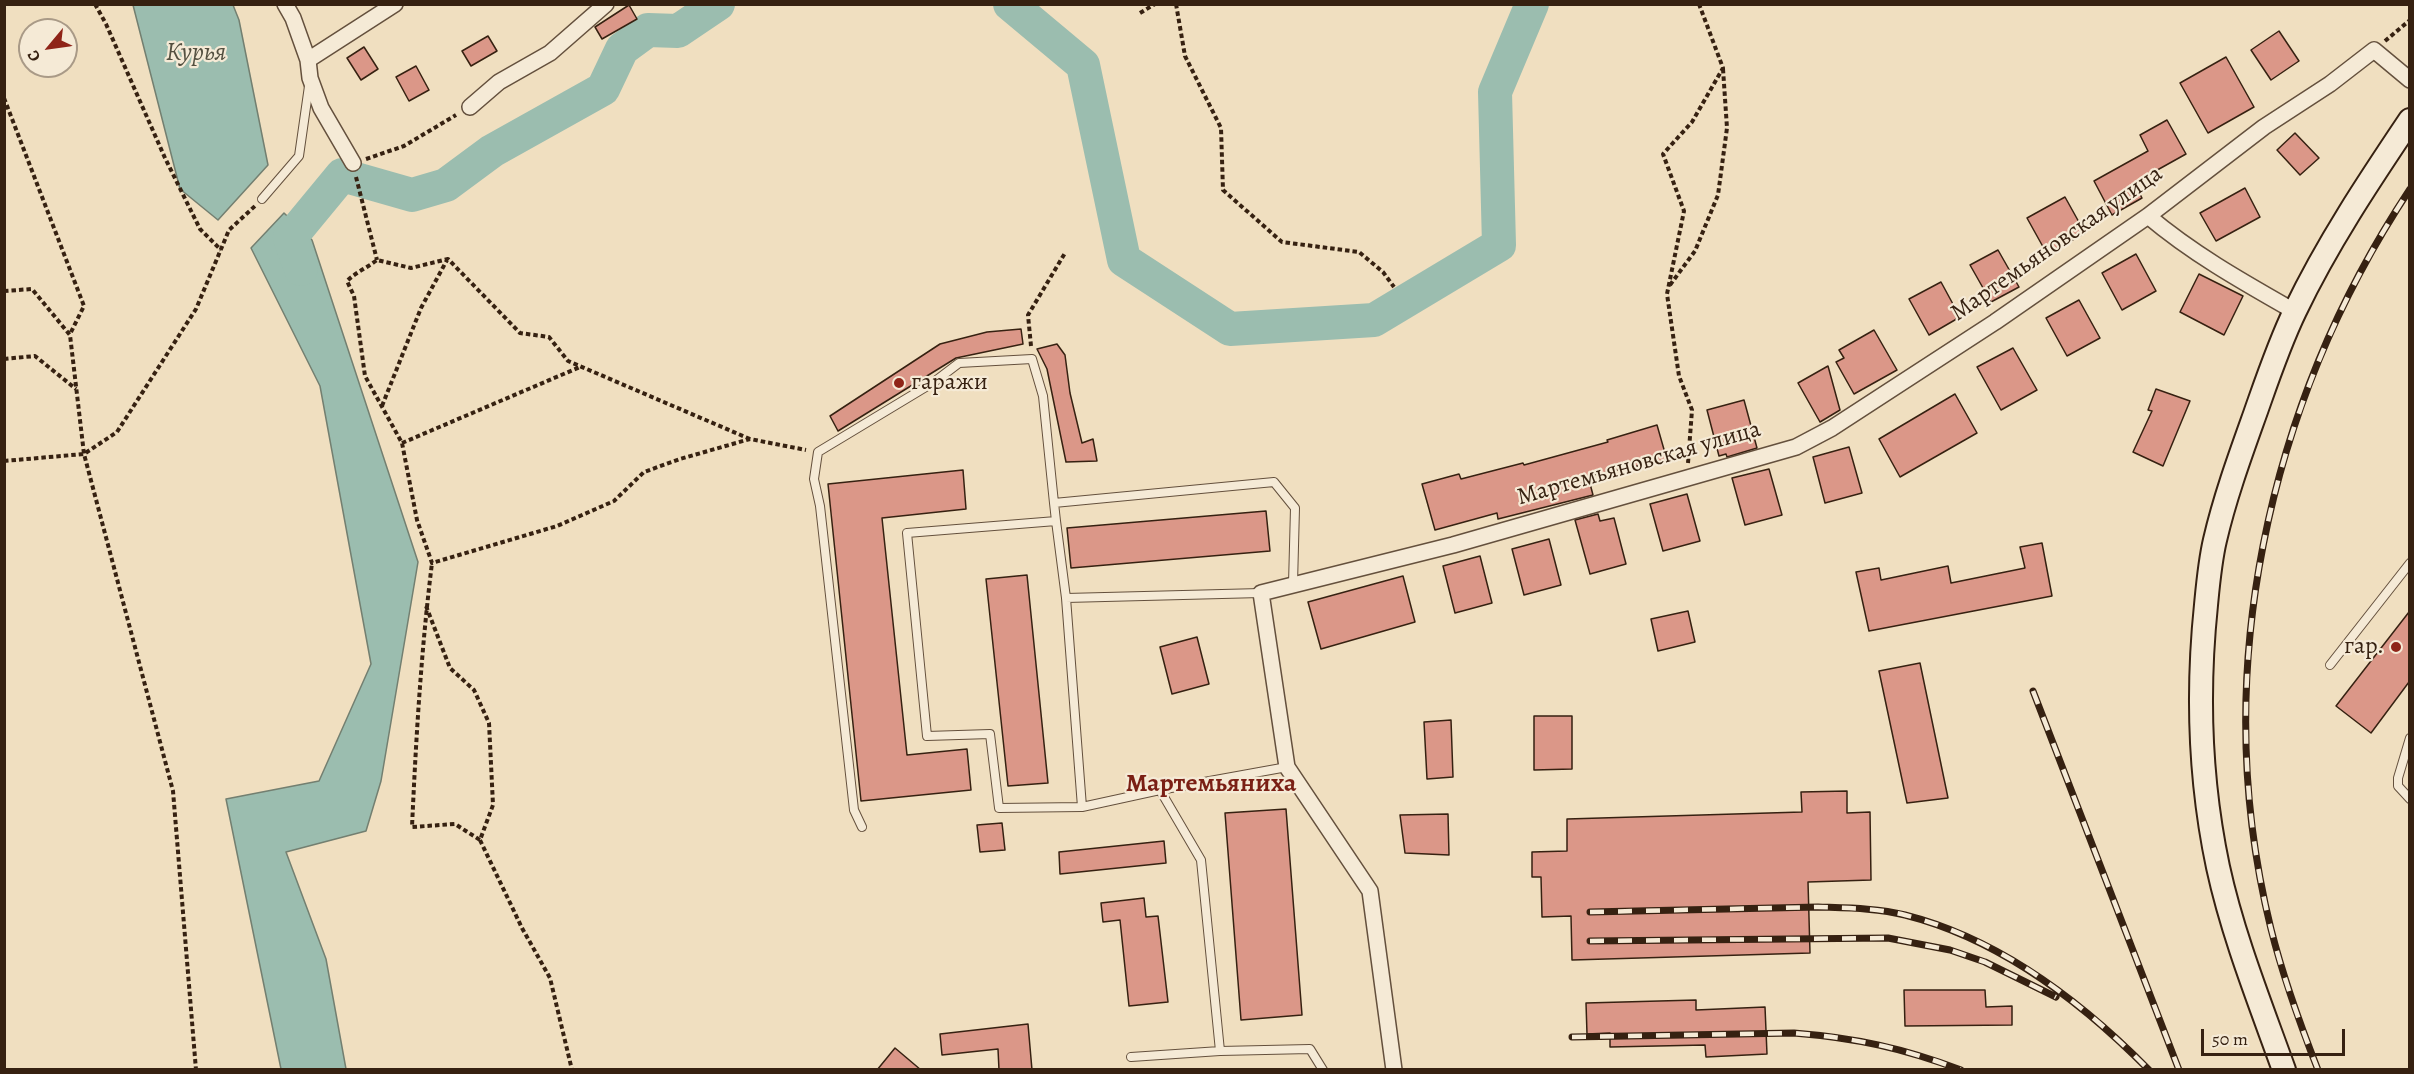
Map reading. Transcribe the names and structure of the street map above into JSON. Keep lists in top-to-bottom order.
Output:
{
  "streets": {
    "street": ["Мартемьяновская улица"]
  },
  "districts": ["Мартемьяниха"],
  "water": ["Курья"],
  "places": ["гаражи", "гар."],
  "scale_bar": "50 m",
  "north": "bottom left"
}
